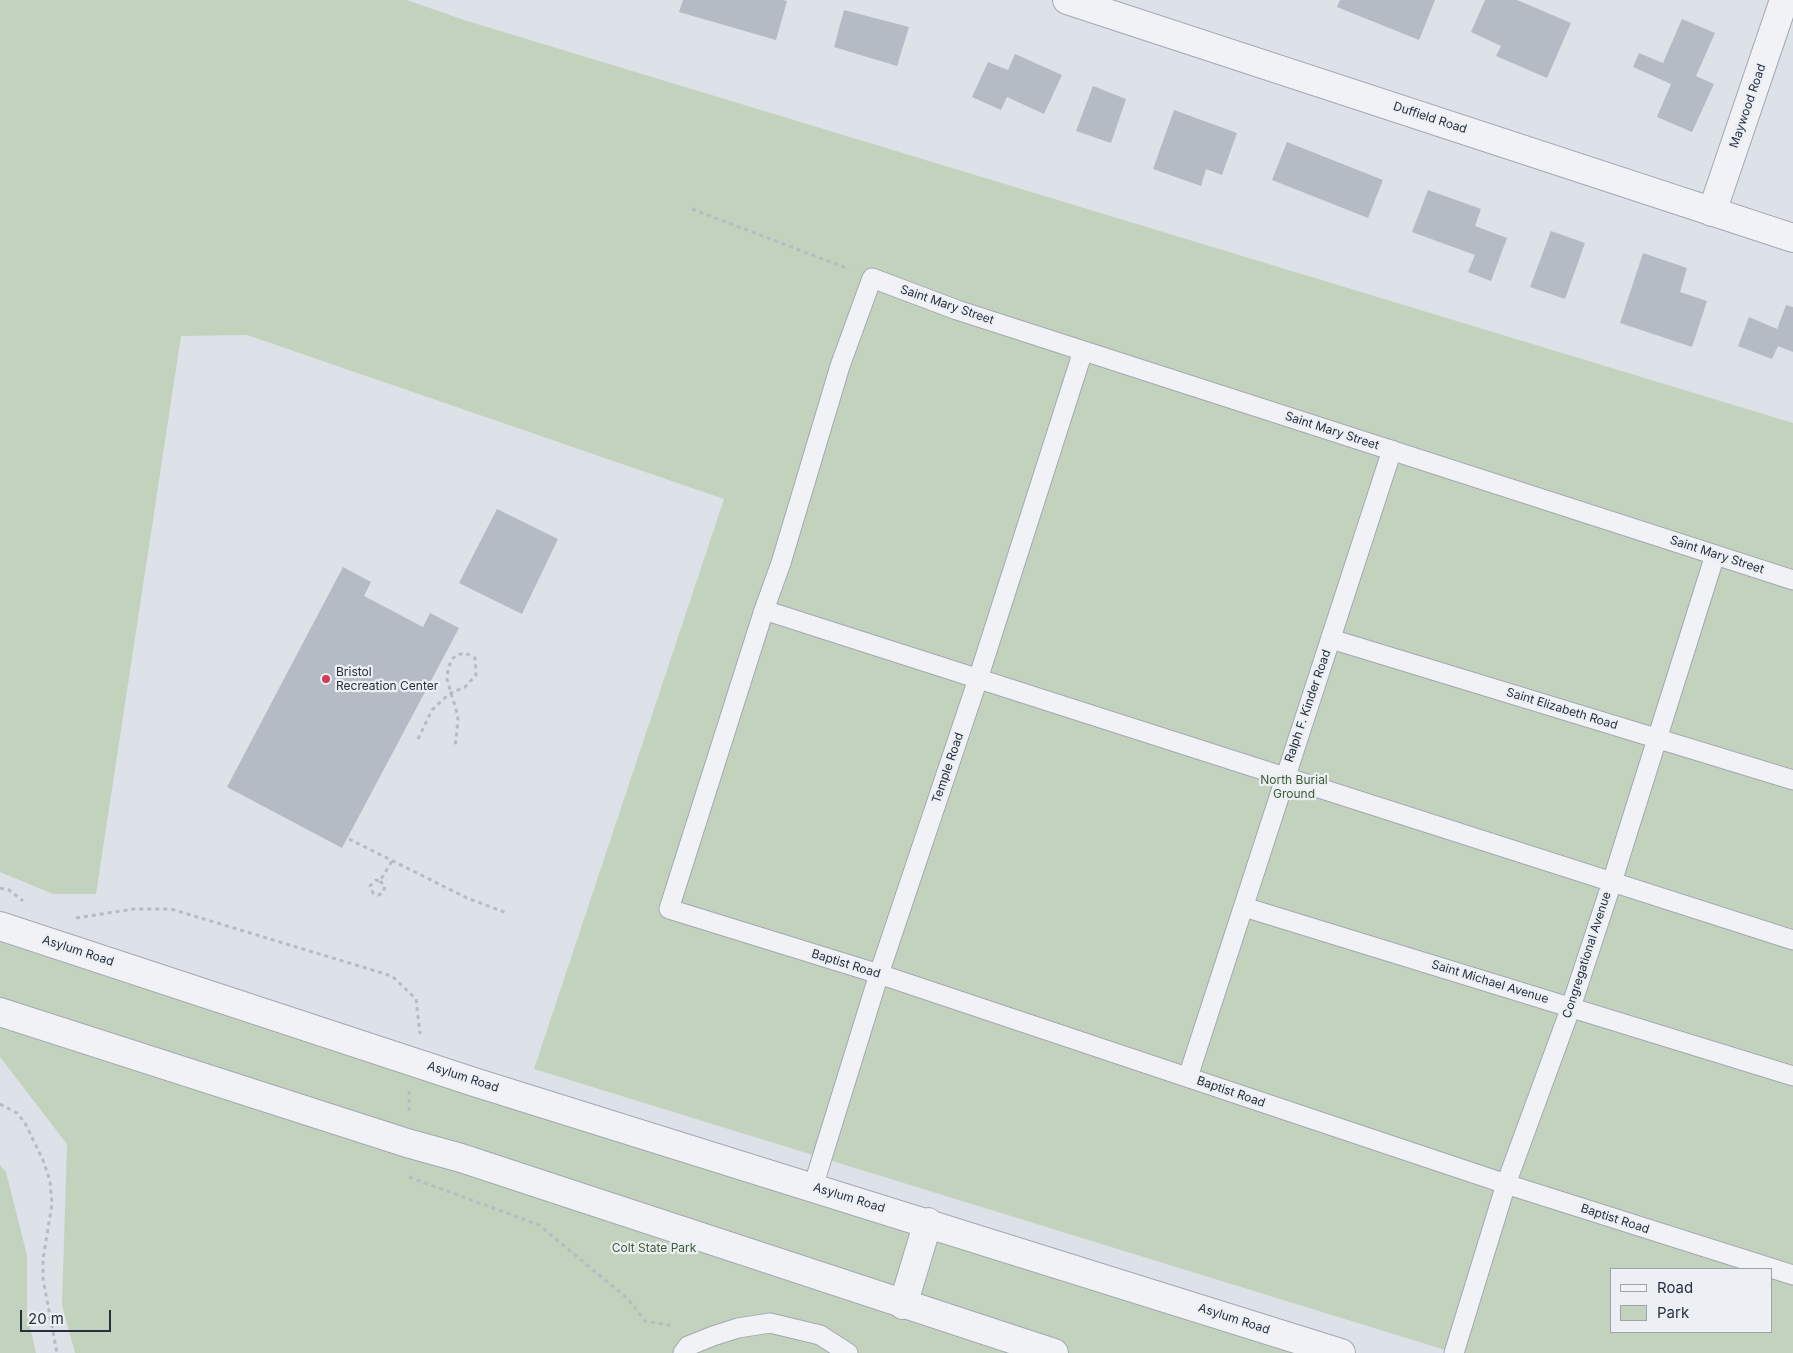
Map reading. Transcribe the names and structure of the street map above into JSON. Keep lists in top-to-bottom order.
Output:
{
  "streets": {
    "street": ["Maywood Road", "Duffield Road", "Asylum Road"],
    "lane": [
      "Saint Mary Street",
      "Ralph F. Kinder Road",
      "Saint Elizabeth Road",
      "Temple Road",
      "Congregational Avenue",
      "Baptist Road",
      "Saint Michael Avenue"
    ]
  },
  "crossings": [
    ["Maywood Road", "Duffield Road"],
    ["Saint Mary Street", "Ralph F. Kinder Road"],
    ["Saint Mary Street", "Temple Road"],
    ["Saint Mary Street", "Congregational Avenue"],
    ["Ralph F. Kinder Road", "Saint Elizabeth Road"],
    ["Ralph F. Kinder Road", "Baptist Road"],
    ["Ralph F. Kinder Road", "Saint Michael Avenue"],
    ["Saint Elizabeth Road", "Congregational Avenue"],
    ["Temple Road", "Asylum Road"],
    ["Temple Road", "Baptist Road"],
    ["Congregational Avenue", "Baptist Road"],
    ["Congregational Avenue", "Saint Michael Avenue"]
  ],
  "parks": ["North Burial Ground", "Colt State Park"],
  "places": ["Bristol Recreation Center"],
  "legend": ["Road", "Park"],
  "scale_bar": "20 m"
}
